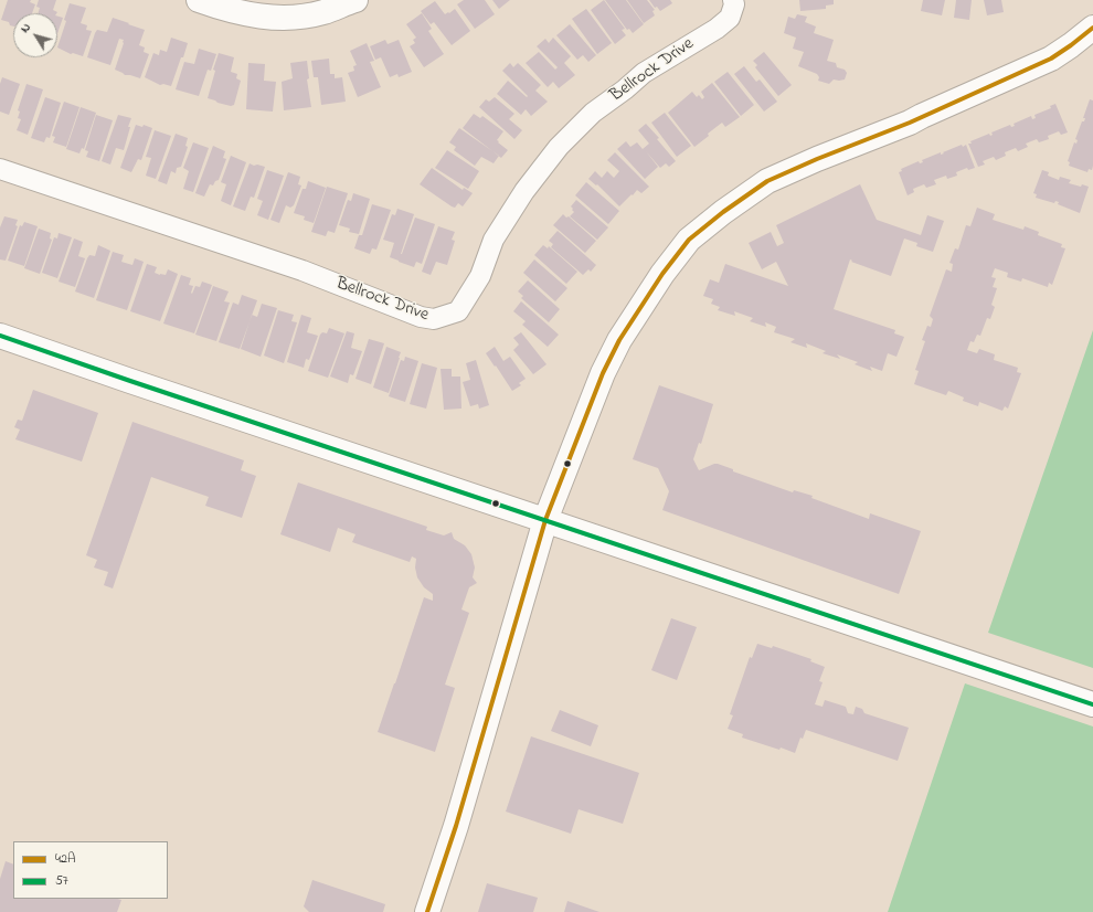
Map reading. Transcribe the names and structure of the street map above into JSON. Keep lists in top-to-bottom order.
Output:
{
  "streets": {
    "street": ["Bellrock Drive"]
  },
  "lines": ["transit line 42A", "transit line 57"],
  "legend": ["42A", "57"],
  "north": "top left"
}
